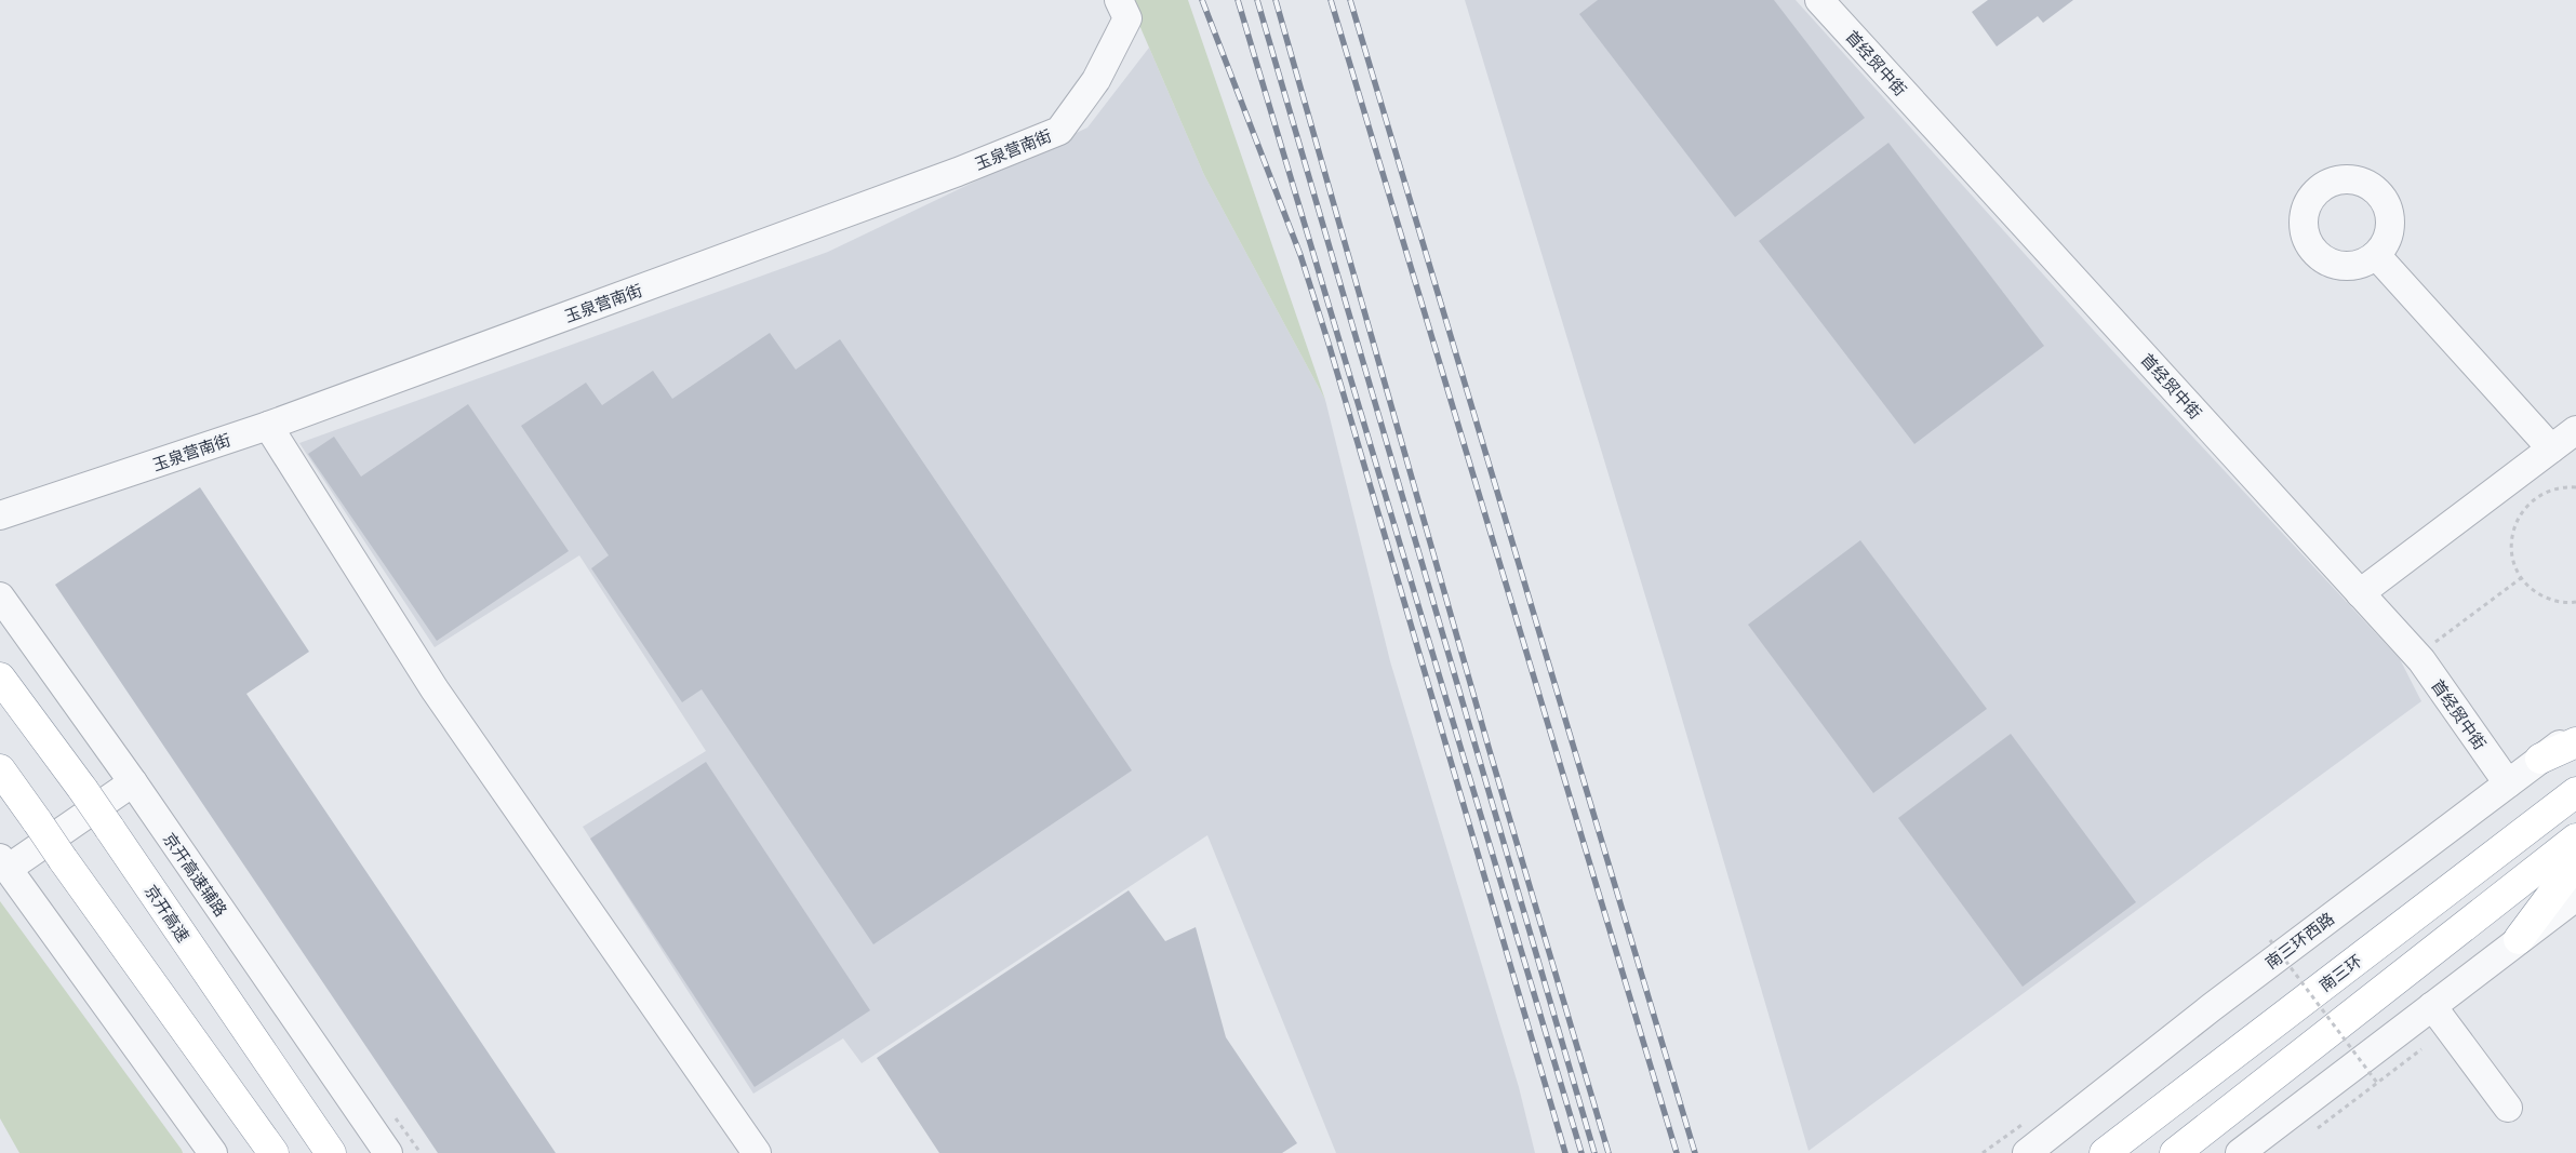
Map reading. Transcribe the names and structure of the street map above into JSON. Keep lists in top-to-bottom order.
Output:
{
  "streets": {
    "highway": ["京开高速", "南三环"],
    "street": [
      "首经贸中街",
      "玉泉营南街",
      "京开高速辅路",
      "南三环西路"
    ]
  },
  "crossings": [
    ["首经贸中街", "南三环西路"]
  ]
}
